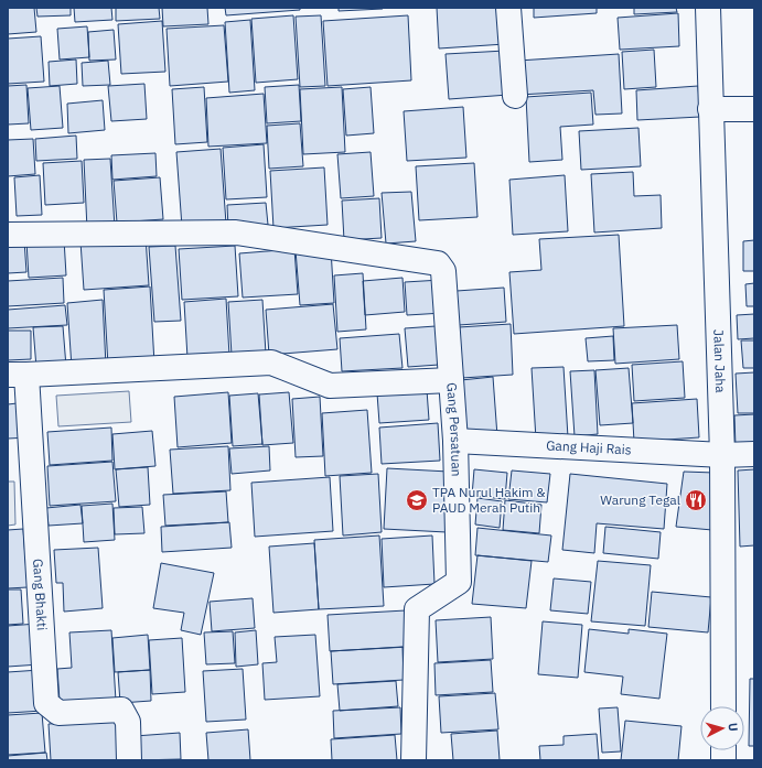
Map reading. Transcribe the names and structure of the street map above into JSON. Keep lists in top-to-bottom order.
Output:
{
  "streets": {
    "street": [
      "Jalan Jaha",
      "Gang Persatuan",
      "Gang Haji Rais",
      "Gang Bhakti"
    ]
  },
  "crossings": [
    ["Jalan Jaha", "Gang Haji Rais"],
    ["Gang Persatuan", "Gang Haji Rais"]
  ],
  "places": {
    "school or university": ["TPA Nurul Hakim & PAUD Merah Putih"],
    "restaurant": ["Warung Tegal"]
  },
  "north": "right"
}
